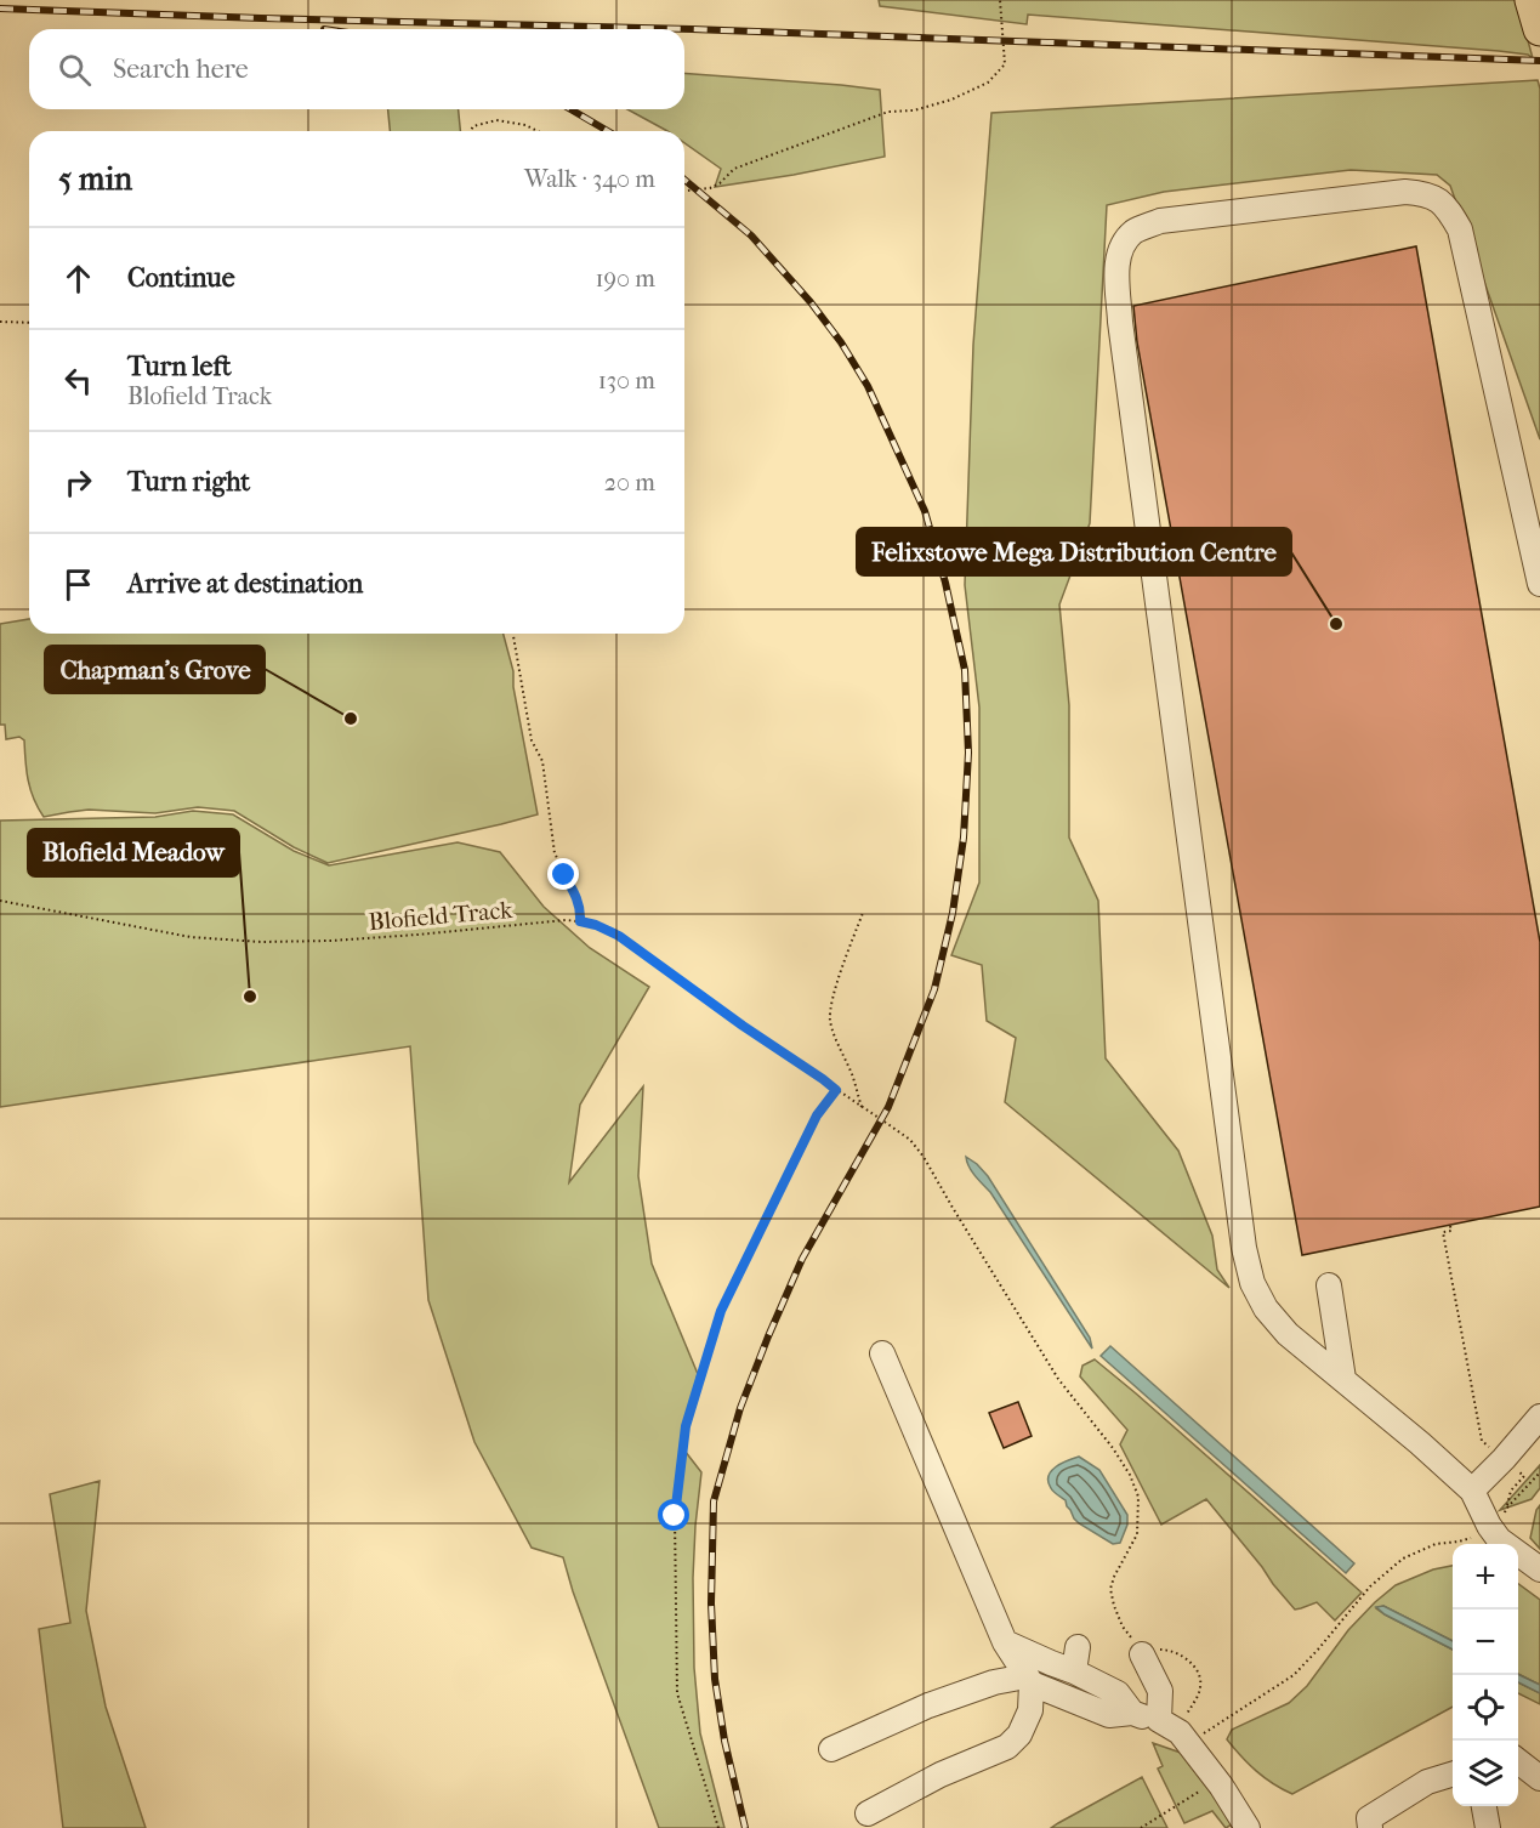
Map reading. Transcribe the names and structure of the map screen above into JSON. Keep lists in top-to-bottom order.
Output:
{
  "streets": {
    "path": ["Blofield Track"]
  },
  "places": ["Felixstowe Mega Distribution Centre", "Chapman's Grove", "Blofield Meadow"],
  "page": {
    "search": "Search here",
    "heading": ["5 min", "Walk · 340 m"],
    "list": [
      ["Continue", "190 m"],
      ["Turn left", "Blofield Track", "130 m"],
      ["Turn right", "20 m"],
      "Arrive at destination"
    ],
    "map_buttons": ["+", "−"]
  }
}
